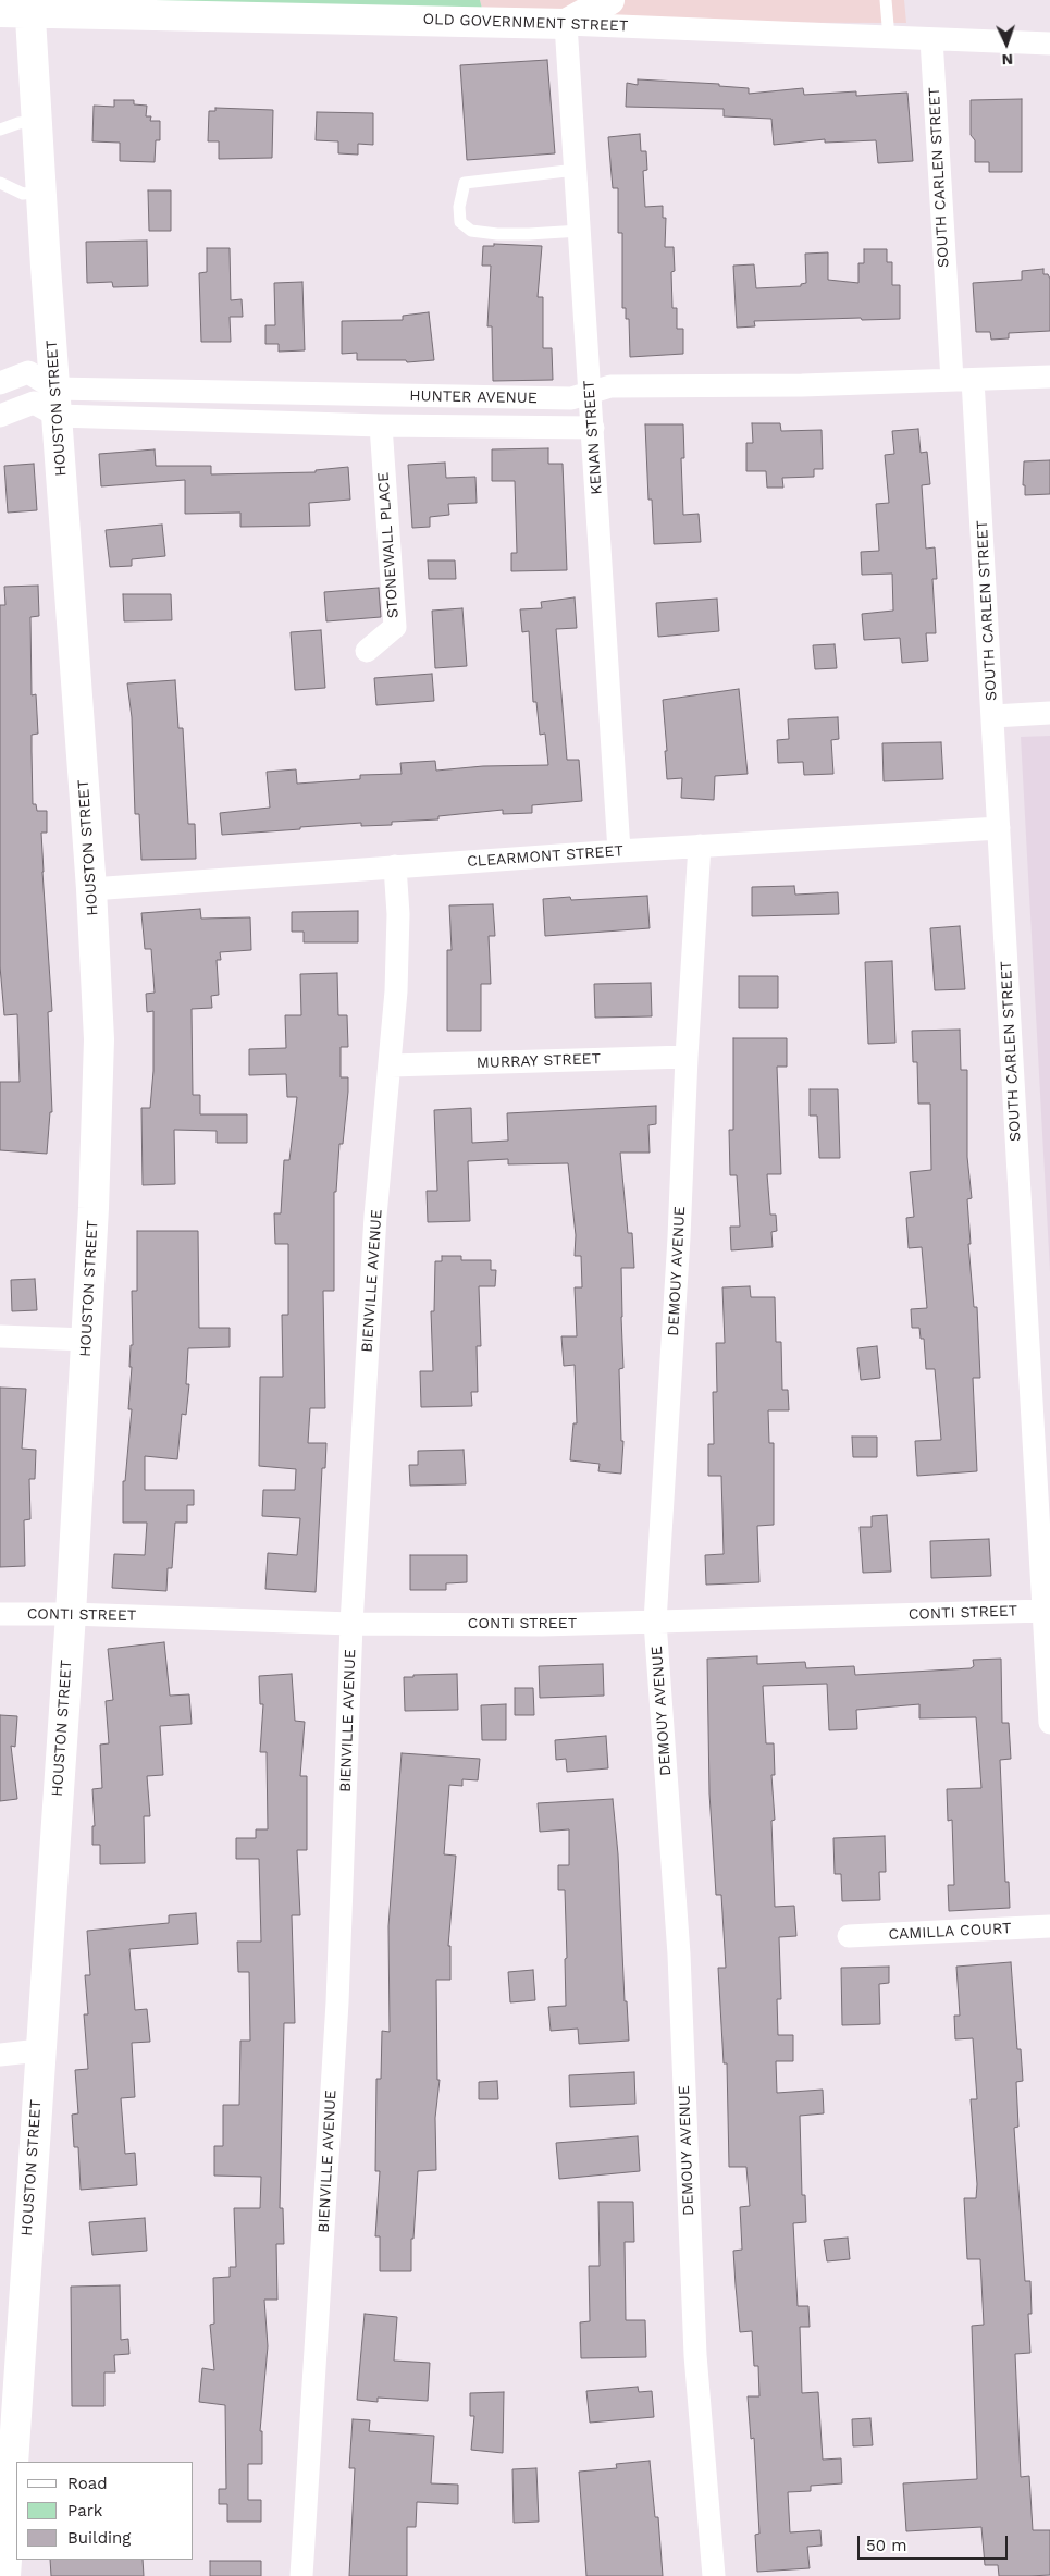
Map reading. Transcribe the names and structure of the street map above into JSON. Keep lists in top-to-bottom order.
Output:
{
  "streets": {
    "street": [
      "OLD GOVERNMENT STREET",
      "SOUTH CARLEN STREET",
      "HUNTER AVENUE",
      "HOUSTON STREET",
      "KENAN STREET",
      "STONEWALL PLACE",
      "CLEARMONT STREET",
      "MURRAY STREET",
      "DEMOUY AVENUE",
      "BIENVILLE AVENUE",
      "CONTI STREET",
      "CAMILLA COURT"
    ]
  },
  "crossings": [
    ["OLD GOVERNMENT STREET", "SOUTH CARLEN STREET"],
    ["OLD GOVERNMENT STREET", "HOUSTON STREET"],
    ["OLD GOVERNMENT STREET", "KENAN STREET"],
    ["SOUTH CARLEN STREET", "HUNTER AVENUE"],
    ["SOUTH CARLEN STREET", "CLEARMONT STREET"],
    ["SOUTH CARLEN STREET", "CONTI STREET"],
    ["HUNTER AVENUE", "HOUSTON STREET"],
    ["HUNTER AVENUE", "KENAN STREET"],
    ["HUNTER AVENUE", "STONEWALL PLACE"],
    ["HOUSTON STREET", "CLEARMONT STREET"],
    ["HOUSTON STREET", "CONTI STREET"],
    ["KENAN STREET", "CLEARMONT STREET"],
    ["CLEARMONT STREET", "DEMOUY AVENUE"],
    ["CLEARMONT STREET", "BIENVILLE AVENUE"],
    ["MURRAY STREET", "DEMOUY AVENUE"],
    ["MURRAY STREET", "BIENVILLE AVENUE"],
    ["DEMOUY AVENUE", "CONTI STREET"],
    ["BIENVILLE AVENUE", "CONTI STREET"]
  ],
  "legend": ["Road", "Park", "Building"],
  "scale_bar": "50 m",
  "north": "bottom"
}
